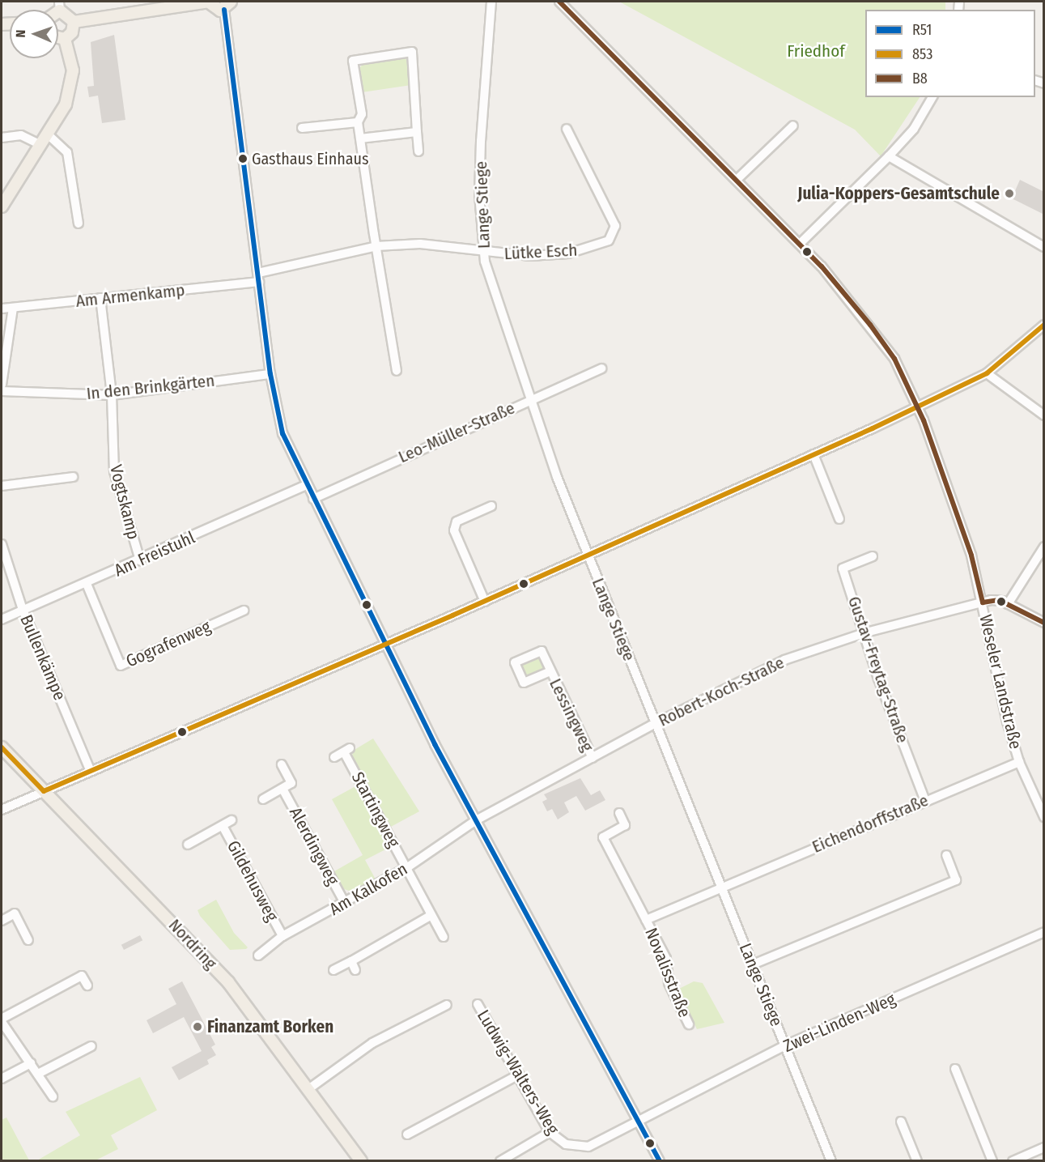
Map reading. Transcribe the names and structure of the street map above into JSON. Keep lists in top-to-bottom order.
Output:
{
  "streets": {
    "main road": ["Nordring"],
    "street": [
      "Lange Stiege",
      "Lütke Esch",
      "Am Armenkamp",
      "In den Brinkgärten",
      "Leo-Müller-Straße",
      "Vogtskamp",
      "Am Freistuhl",
      "Gografenweg",
      "Bullenkämpe",
      "Gustav-Freytag-Straße",
      "Weseler Landstraße",
      "Robert-Koch-Straße",
      "Lessingweg",
      "Startingweg",
      "Eichendorffstraße",
      "Alerdingweg",
      "Gildehusweg",
      "Am Kalkofen",
      "Novalisstraße",
      "Zwei-Linden-Weg",
      "Ludwig-Walters-Weg"
    ]
  },
  "crossings": [
    ["Lange Stiege", "Lütke Esch"],
    ["Lange Stiege", "Leo-Müller-Straße"],
    ["Lange Stiege", "Robert-Koch-Straße"],
    ["Lange Stiege", "Eichendorffstraße"],
    ["Lange Stiege", "Novalisstraße"],
    ["Lange Stiege", "Zwei-Linden-Weg"],
    ["Lütke Esch", "Am Armenkamp"],
    ["Am Armenkamp", "Vogtskamp"],
    ["In den Brinkgärten", "Vogtskamp"],
    ["Vogtskamp", "Am Freistuhl"],
    ["Am Freistuhl", "Gografenweg"],
    ["Am Freistuhl", "Bullenkämpe"],
    ["Gustav-Freytag-Straße", "Robert-Koch-Straße"],
    ["Gustav-Freytag-Straße", "Eichendorffstraße"],
    ["Weseler Landstraße", "Robert-Koch-Straße"],
    ["Weseler Landstraße", "Eichendorffstraße"],
    ["Robert-Koch-Straße", "Lessingweg"],
    ["Robert-Koch-Straße", "Am Kalkofen"],
    ["Startingweg", "Am Kalkofen"],
    ["Eichendorffstraße", "Novalisstraße"],
    ["Alerdingweg", "Am Kalkofen"],
    ["Gildehusweg", "Am Kalkofen"],
    ["Zwei-Linden-Weg", "Ludwig-Walters-Weg"]
  ],
  "parks": ["Friedhof"],
  "places": ["Gasthaus Einhaus", "Julia-Koppers-Gesamtschule", "Finanzamt Borken"],
  "lines": ["transit line B8", "transit line R51", "transit line 853"],
  "legend": ["R51", "853", "B8"],
  "north": "left"
}
